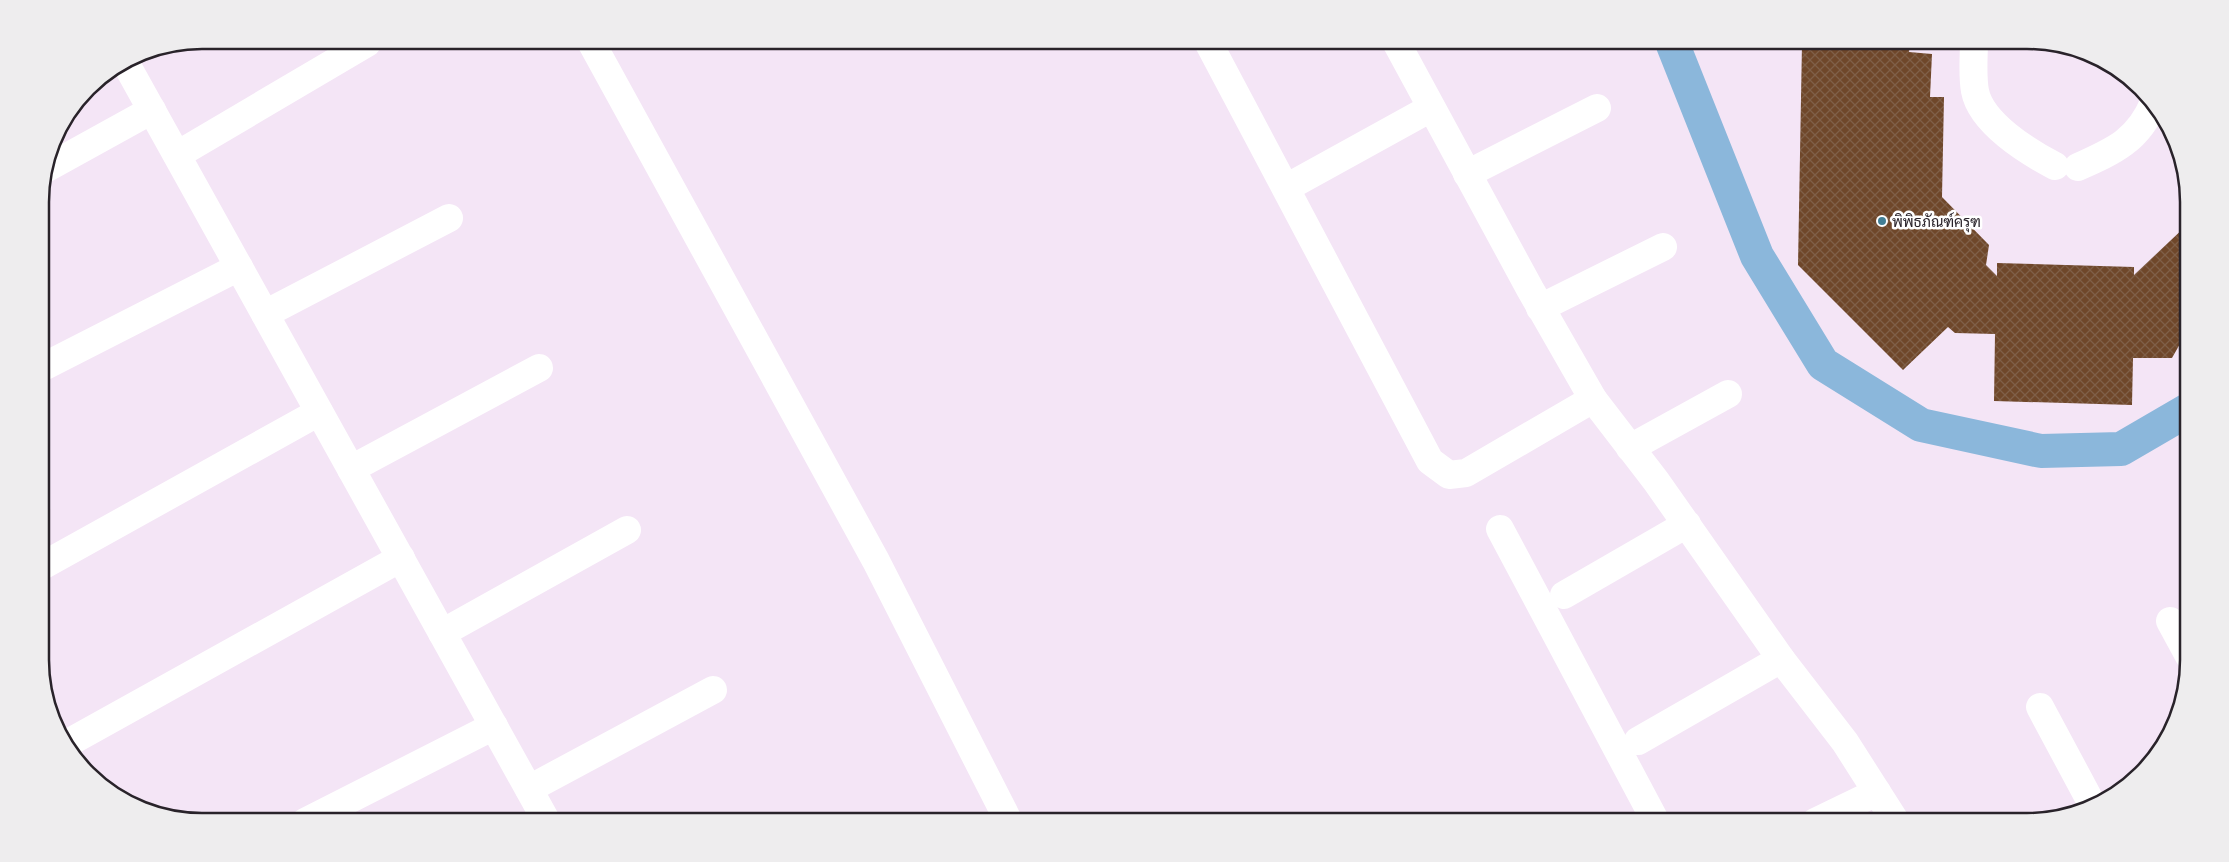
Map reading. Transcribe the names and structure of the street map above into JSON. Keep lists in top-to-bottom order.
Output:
{
  "places": ["พิพิธภัณฑ์ครุฑ"]
}
